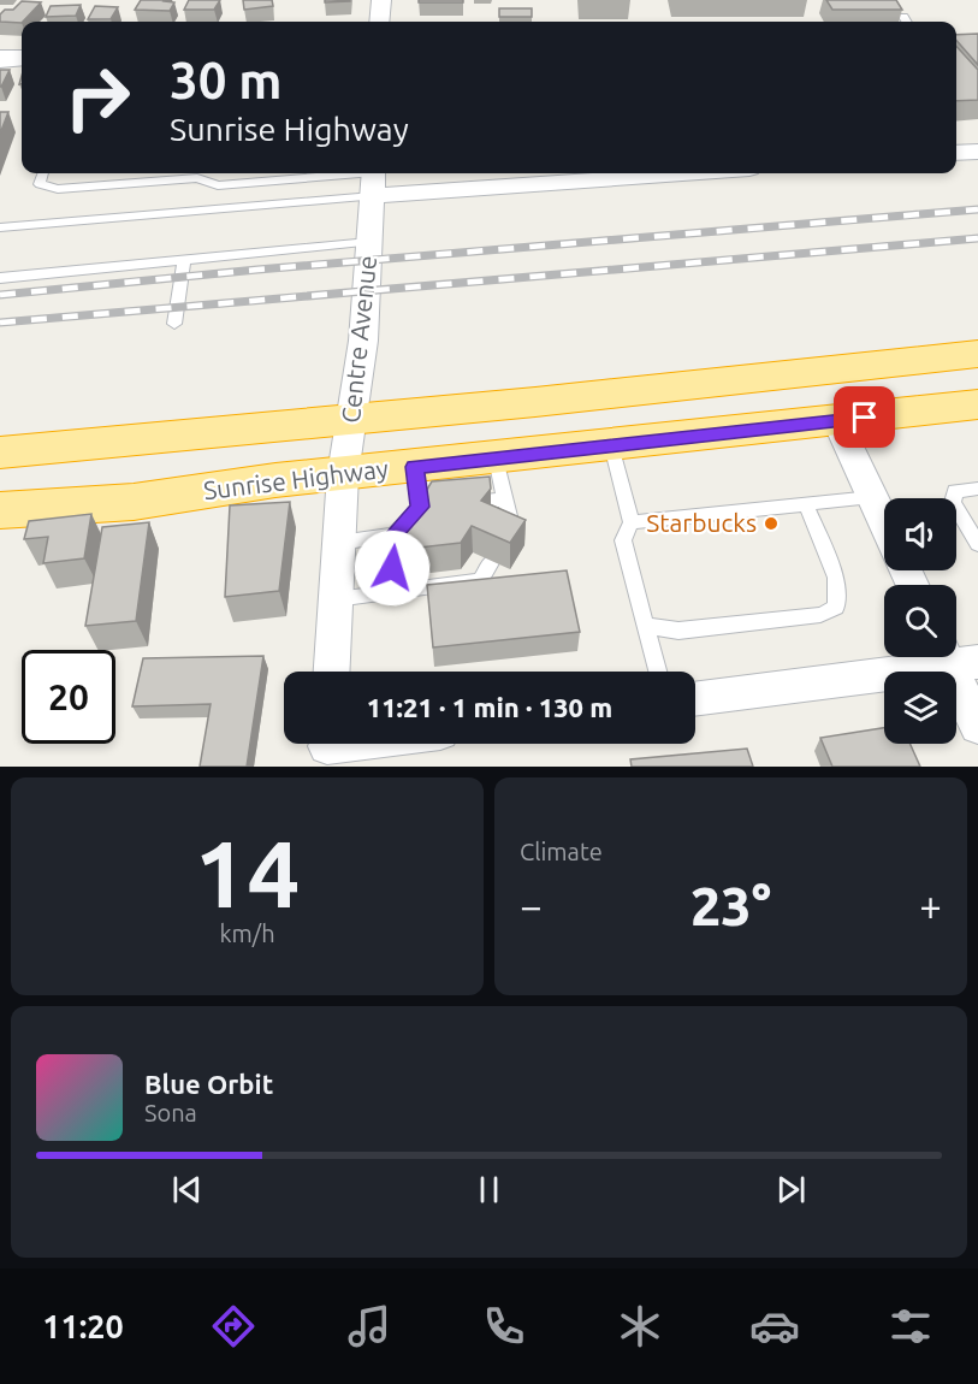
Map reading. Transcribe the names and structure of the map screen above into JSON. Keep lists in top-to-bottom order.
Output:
{
  "streets": {
    "highway": ["Sunrise Highway"],
    "street": ["Centre Avenue"]
  },
  "crossings": [
    ["Centre Avenue", "Sunrise Highway"]
  ],
  "places": ["Starbucks"],
  "page": {
    "turn": ["30 m", "Sunrise Highway"],
    "limit": "20",
    "trip": "11:21 · 1 min · 130 m",
    "tile": [
      ["14", "km/h"],
      "Climate"
    ],
    "heat": ["−", "23°", "+"],
    "song": ["Blue Orbit", "Sona"],
    "tabs": "11:20"
  }
}
